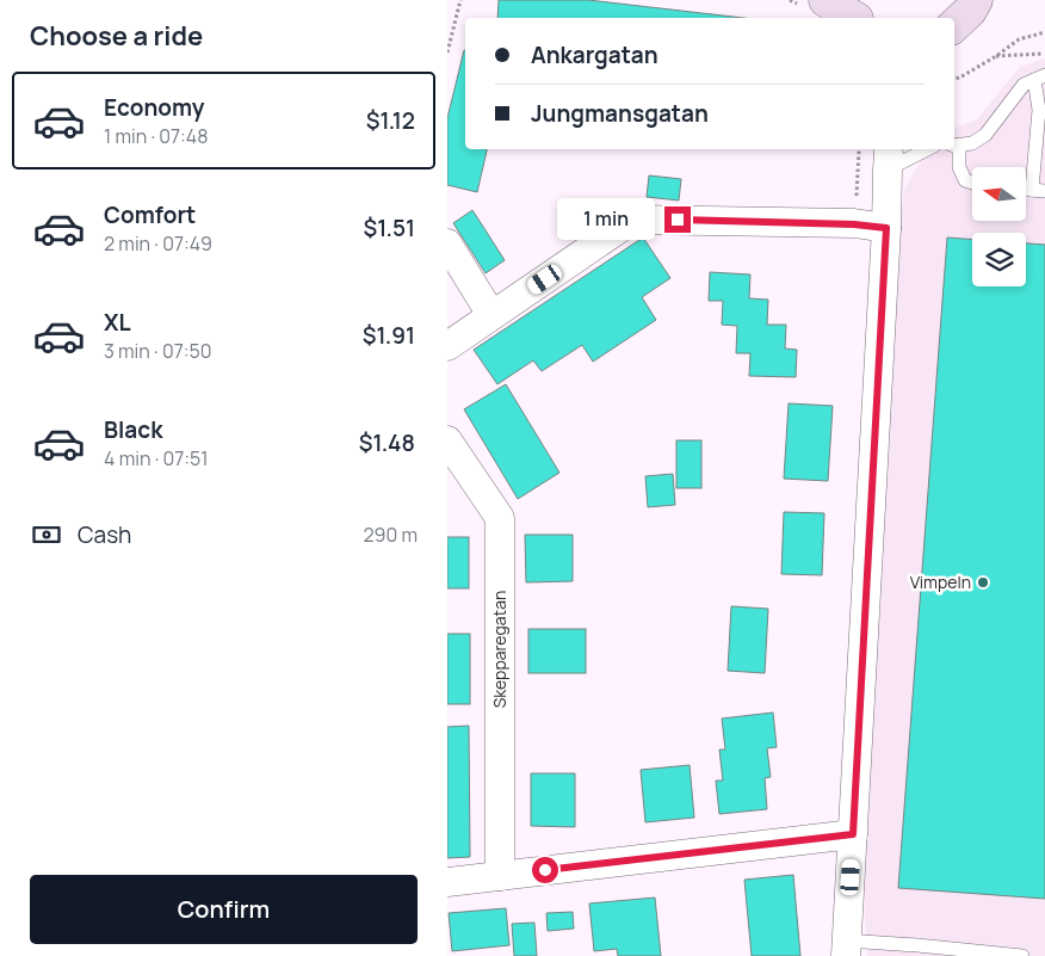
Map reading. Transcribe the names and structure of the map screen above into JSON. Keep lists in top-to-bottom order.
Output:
{
  "streets": {
    "street": ["Skepparegatan"]
  },
  "places": ["Vimpeln"],
  "north": "left",
  "page": {
    "heading": "Choose a ride",
    "banner": ["Ankargatan", "Jungmansgatan"],
    "list": [
      {
        "name": "Economy",
        "note": "1 min · 07:48",
        "value": "$1.12"
      },
      {
        "name": "Comfort",
        "note": "2 min · 07:49",
        "value": "$1.51"
      },
      {
        "name": "XL",
        "note": "3 min · 07:50",
        "value": "$1.91"
      },
      {
        "name": "Black",
        "note": "4 min · 07:51",
        "value": "$1.48"
      }
    ],
    "bubble": "1 min",
    "pay": ["Cash", "290 m"],
    "buttons": "Confirm"
  }
}
